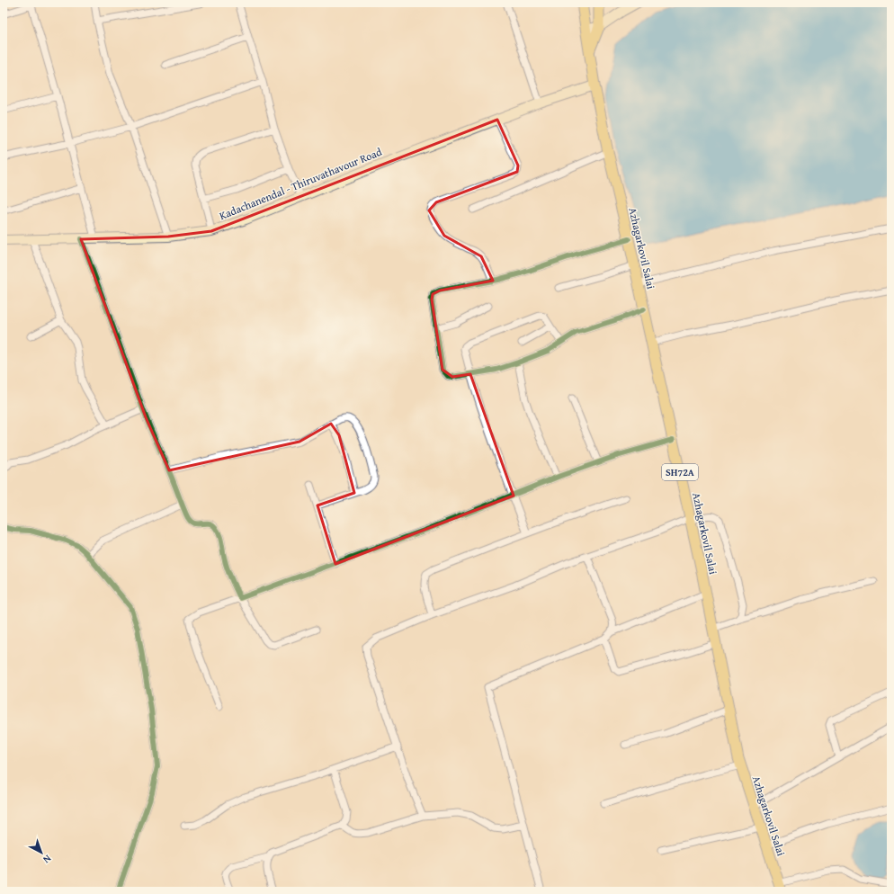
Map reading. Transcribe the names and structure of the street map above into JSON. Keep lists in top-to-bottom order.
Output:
{
  "streets": {
    "main road": ["Kadachanendal - Thiruvathavour Road", "Azhagarkovil Salai", "SH72A"]
  },
  "crossings": [
    ["Kadachanendal - Thiruvathavour Road", "Azhagarkovil Salai"]
  ],
  "north": "bottom right"
}
